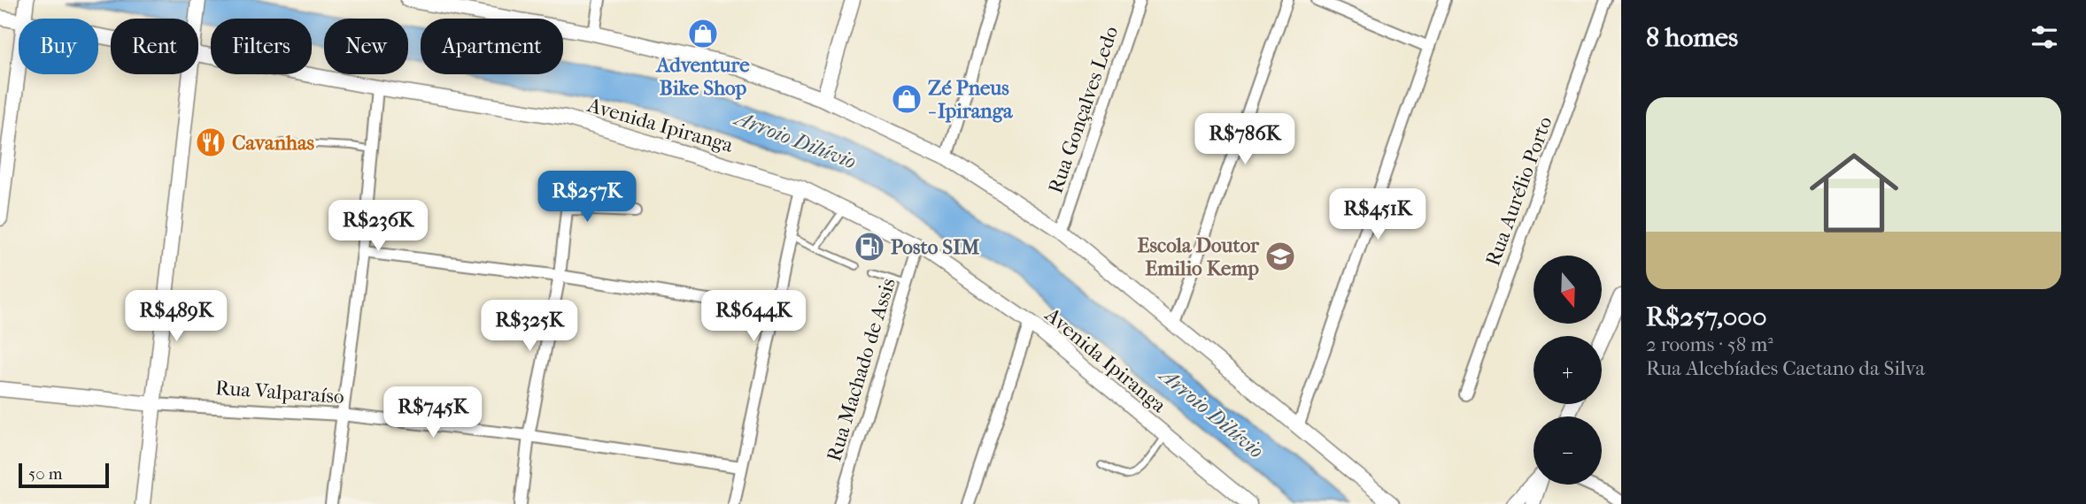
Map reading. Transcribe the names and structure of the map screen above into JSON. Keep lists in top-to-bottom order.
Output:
{
  "streets": {
    "main road": ["Avenida Ipiranga", "Rua Valparaíso"],
    "street": ["Rua Gonçalves Ledo", "Rua Aurélio Porto", "Rua Machado de Assis"]
  },
  "crossings": [
    ["Avenida Ipiranga", "Rua Machado de Assis"]
  ],
  "water": ["Arroio Dilúvio"],
  "places": {
    "shop": ["Adventure Bike Shop", "Zé Pneus - Ipiranga"],
    "restaurant": ["Cavanhas"],
    "fuel station": ["Posto SIM"],
    "school or university": ["Escola Doutor Emilio Kemp"]
  },
  "scale_bar": "50 m",
  "north": "bottom",
  "page": {
    "heading": "8 homes",
    "chip": [
      "Buy",
      "Rent",
      "Filters",
      "New",
      "Apartment"
    ],
    "list": [
      {
        "name": "R$257,000",
        "note": "2 rooms · 58 m² · Rua Alcebíades Caetano da Silva"
      }
    ],
    "price": [
      "R$786K",
      "R$257K",
      "R$451K",
      "R$236K",
      "R$489K",
      "R$644K",
      "R$325K",
      "R$745K"
    ],
    "map_buttons": ["+", "−"],
    "scale": "50 m"
  }
}
